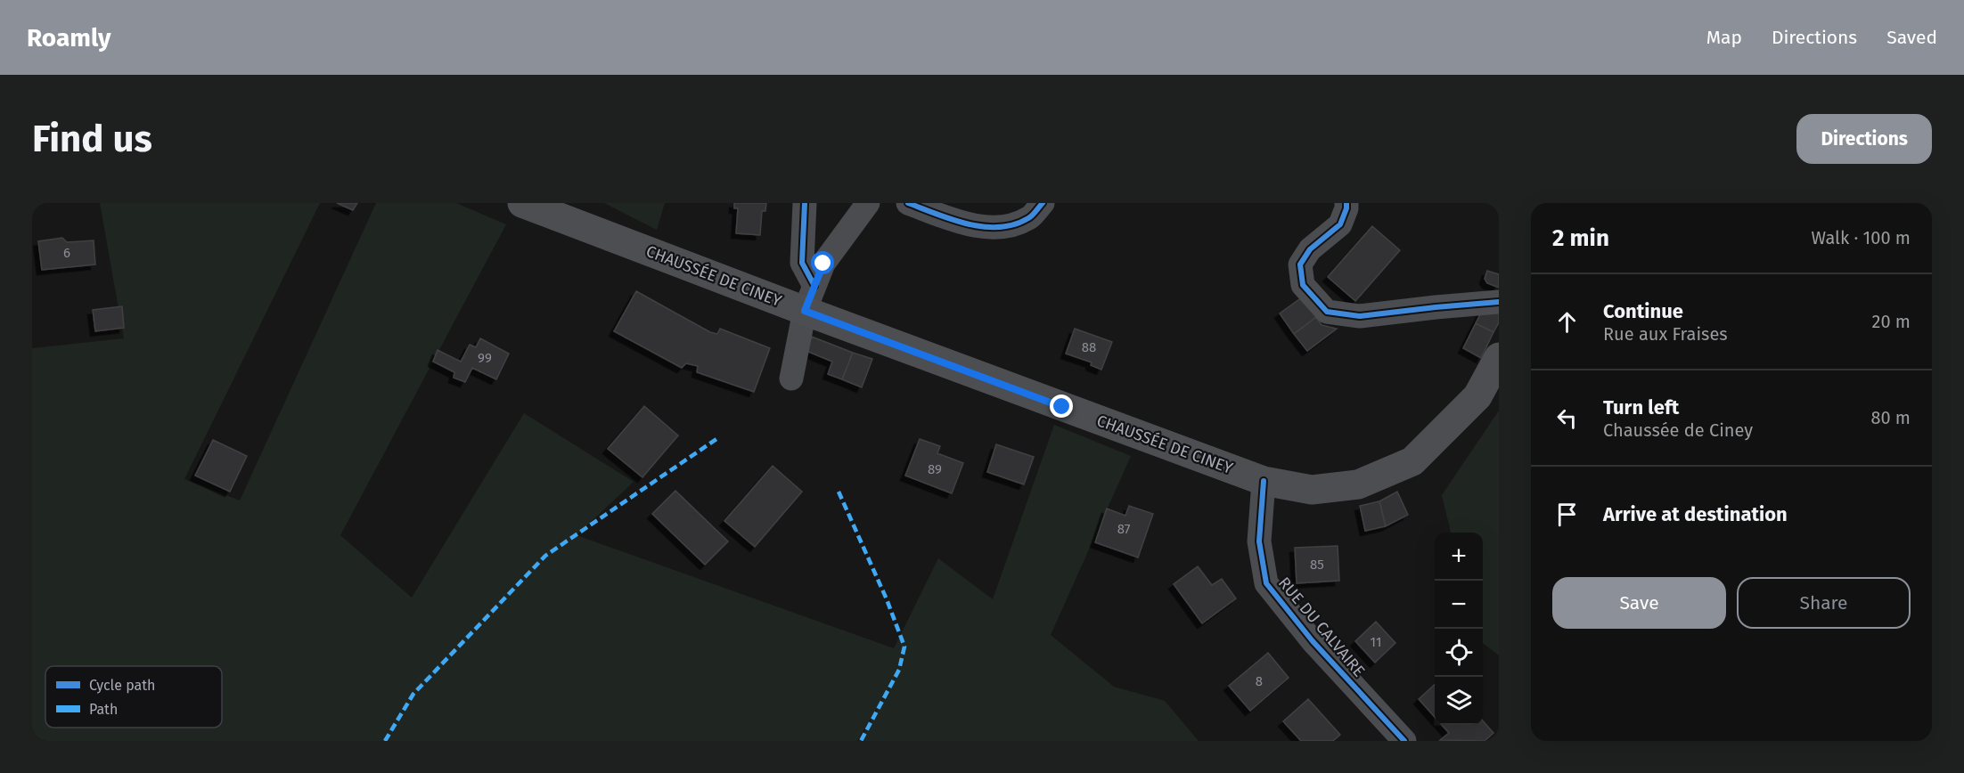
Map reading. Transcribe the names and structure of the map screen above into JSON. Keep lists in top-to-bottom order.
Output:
{
  "streets": {
    "main road": ["CHAUSSÉE DE CINEY"],
    "street": ["RUE DU CALVAIRE"]
  },
  "crossings": [
    ["CHAUSSÉE DE CINEY", "RUE DU CALVAIRE"]
  ],
  "house_numbers": [
    "6",
    "88",
    "99",
    "89",
    "87",
    "85",
    "11",
    "8"
  ],
  "legend": ["Cycle path", "Path"],
  "page": {
    "header": "Roamly",
    "nav": ["Map", "Directions", "Saved"],
    "buttons": [
      "Directions",
      ["Save", "Share"]
    ],
    "title": "Find us",
    "heading": ["2 min", "Walk · 100 m"],
    "list": [
      ["Continue", "Rue aux Fraises", "20 m"],
      ["Turn left", "Chaussée de Ciney", "80 m"],
      "Arrive at destination"
    ],
    "map_buttons": ["+", "−"]
  }
}
